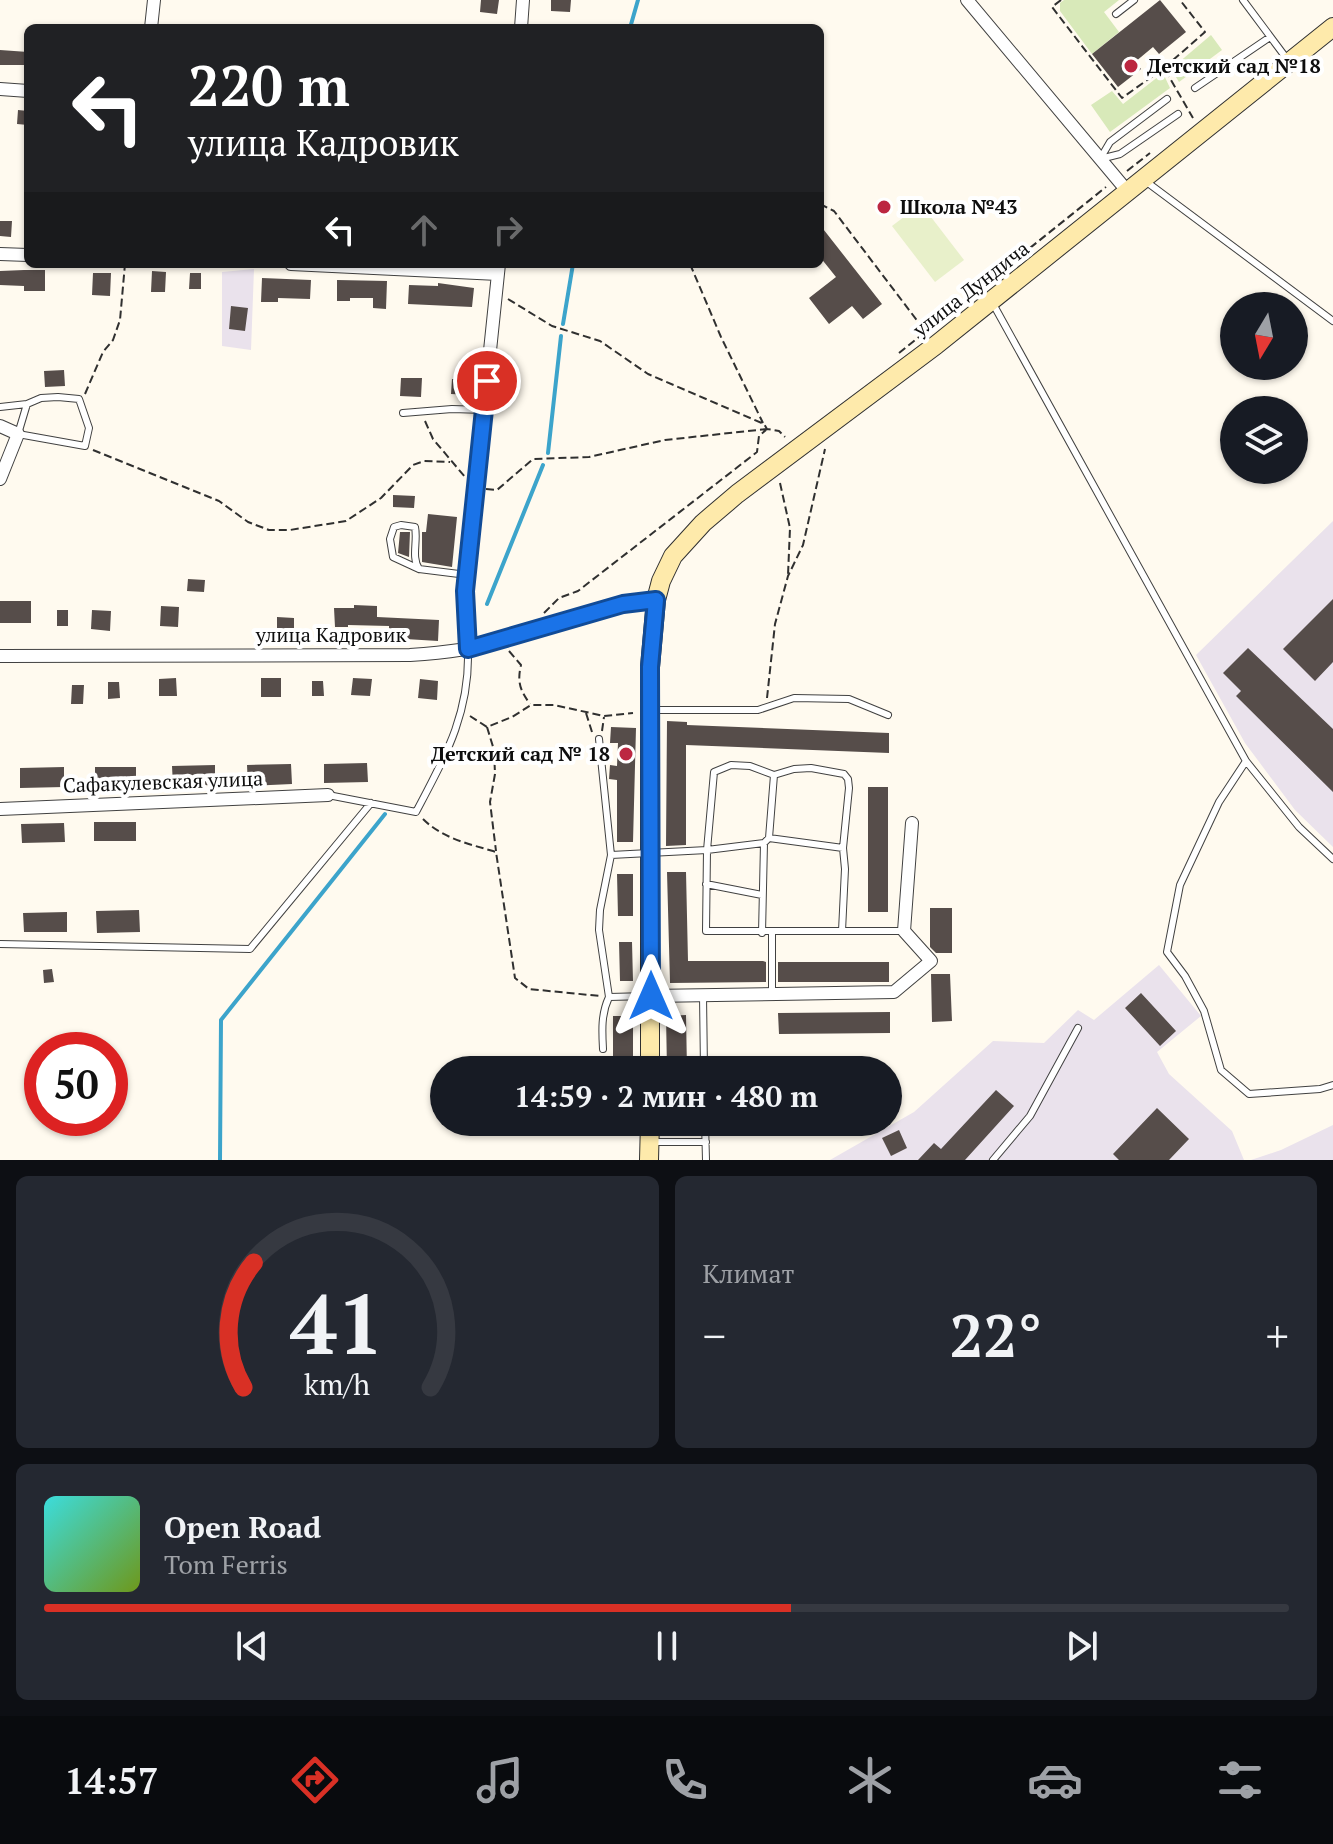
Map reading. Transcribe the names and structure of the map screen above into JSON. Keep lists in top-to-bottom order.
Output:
{
  "streets": {
    "main road": ["улица Дундича"],
    "street": ["улица Кадровик", "Сафакулевская улица"]
  },
  "crossings": [
    ["улица Дундича", "улица Кадровик"]
  ],
  "places": ["Детский сад №18", "Школа №43", "Детский сад № 18"],
  "north": "bottom",
  "page": {
    "turn": ["220 m", "улица Кадровик"],
    "limit": "50",
    "trip": "14:59 · 2 мин · 480 m",
    "tile": "Климат",
    "heat": ["−", "22°", "+"],
    "song": ["Open Road", "Tom Ferris"],
    "tabs": "14:57",
    "gauge": ["41", "km/h"]
  }
}
